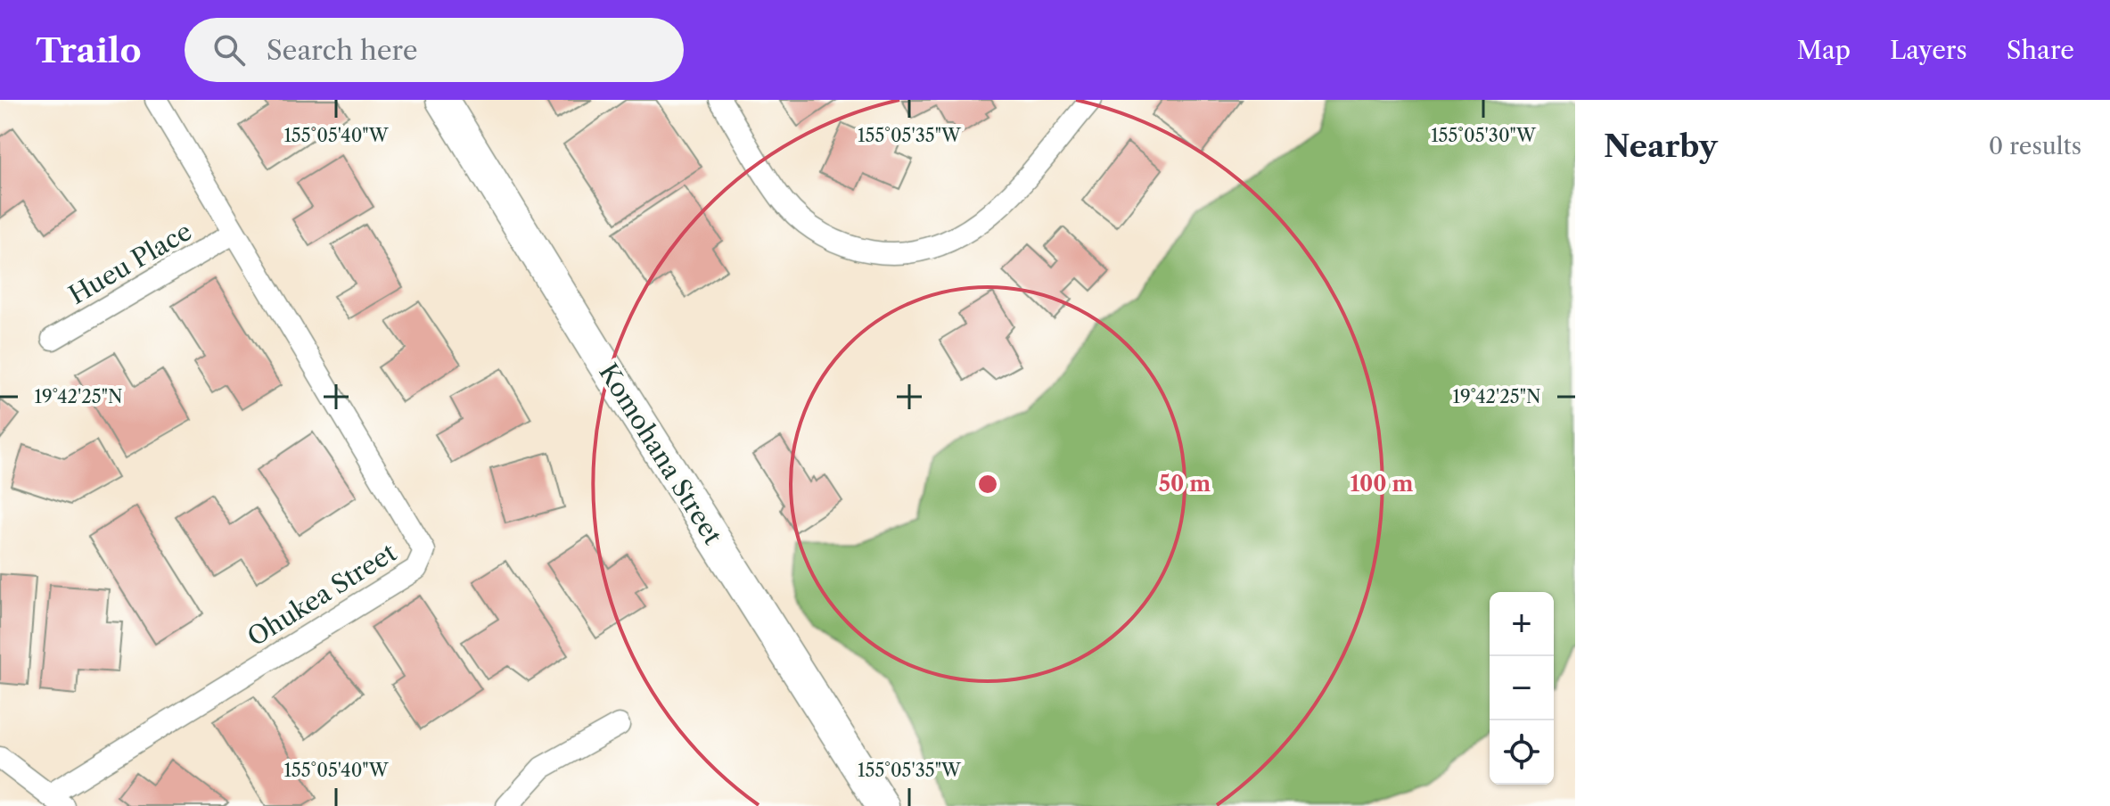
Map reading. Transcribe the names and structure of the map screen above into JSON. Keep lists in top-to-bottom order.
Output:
{
  "streets": {
    "main road": ["Komohana Street"],
    "street": ["Hueu Place", "Ohukea Street"]
  },
  "crossings": [
    ["Hueu Place", "Ohukea Street"]
  ],
  "page": {
    "header": "Trailo",
    "search": "Search here",
    "nav": ["Map", "Layers", "Share"],
    "heading": ["Nearby", "0 results"],
    "map_buttons": ["+", "−"]
  },
  "coordinates": [
    "155°05'40\"W",
    "155°05'35\"W",
    "155°05'30\"W",
    "19°42'25\"N"
  ],
  "rings": ["50 m", "100 m"]
}
